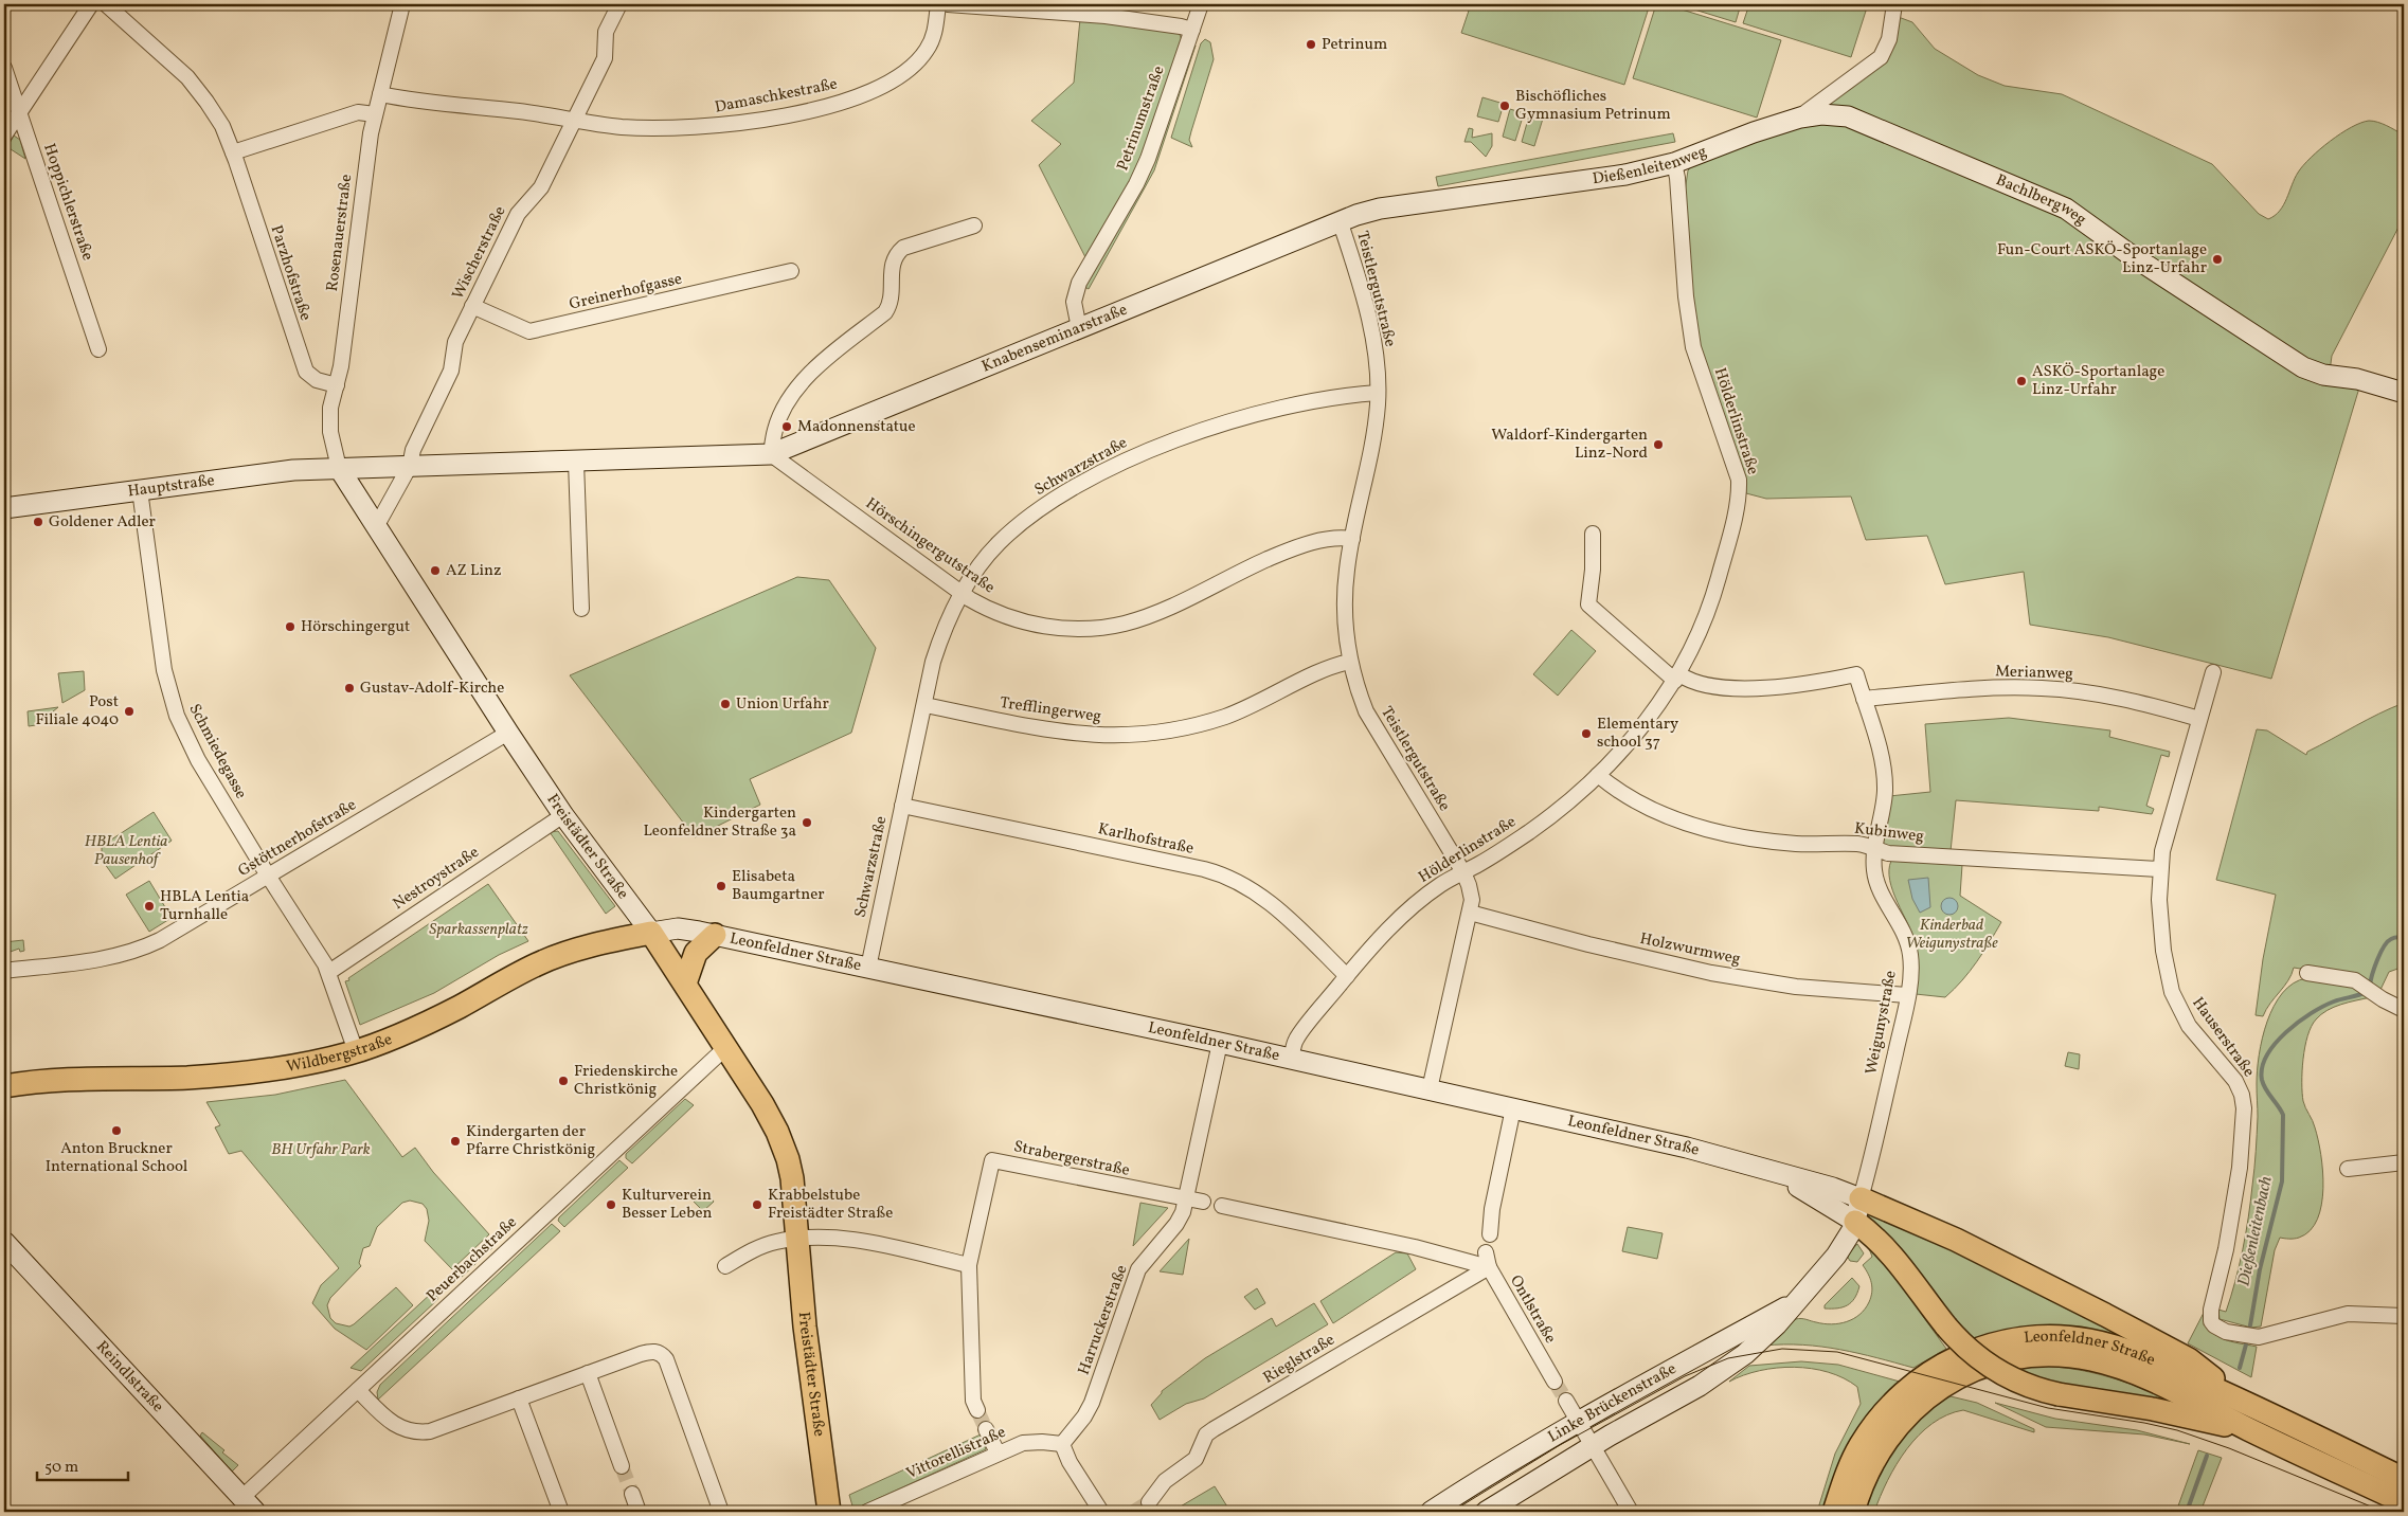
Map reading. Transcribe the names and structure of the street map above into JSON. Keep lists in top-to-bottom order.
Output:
{
  "streets": {
    "main road": ["Freistädter Straße", "Leonfeldner Straße", "Wildbergstraße"],
    "street": [
      "Damaschkestraße",
      "Petrinumstraße",
      "Dießenleitenweg",
      "Bachlbergweg",
      "Hoppichlerstraße",
      "Rosenauerstraße",
      "Wischerstraße",
      "Parzhofstraße",
      "Teistlergutstraße",
      "Greinerhofgasse",
      "Knabenseminarstraße",
      "Hölderlinstraße",
      "Schwarzstraße",
      "Hauptstraße",
      "Hörschingergutstraße",
      "Merianweg",
      "Trefflingerweg",
      "Schmiedegasse",
      "Kubinweg",
      "Gstöttnerhofstraße",
      "Karlhofstraße",
      "Nestroystraße",
      "Holzwurmweg",
      "Weigunystraße",
      "Hauserstraße",
      "Strabergerstraße",
      "Peuerbachstraße",
      "Ontlstraße",
      "Harruckerstraße",
      "Rieglstraße",
      "Reindlstraße",
      "Linke Brückenstraße",
      "Vittorellistraße"
    ]
  },
  "crossings": [
    ["Damaschkestraße", "Rosenauerstraße"],
    ["Damaschkestraße", "Wischerstraße"],
    ["Petrinumstraße", "Knabenseminarstraße"],
    ["Dießenleitenweg", "Bachlbergweg"],
    ["Dießenleitenweg", "Teistlergutstraße"],
    ["Dießenleitenweg", "Knabenseminarstraße"],
    ["Dießenleitenweg", "Hölderlinstraße"],
    ["Rosenauerstraße", "Parzhofstraße"],
    ["Rosenauerstraße", "Knabenseminarstraße"],
    ["Rosenauerstraße", "Hauptstraße"],
    ["Rosenauerstraße", "Freistädter Straße"],
    ["Wischerstraße", "Greinerhofgasse"],
    ["Wischerstraße", "Knabenseminarstraße"],
    ["Teistlergutstraße", "Knabenseminarstraße"],
    ["Teistlergutstraße", "Hölderlinstraße"],
    ["Teistlergutstraße", "Schwarzstraße"],
    ["Teistlergutstraße", "Hörschingergutstraße"],
    ["Teistlergutstraße", "Trefflingerweg"],
    ["Teistlergutstraße", "Holzwurmweg"],
    ["Teistlergutstraße", "Leonfeldner Straße"],
    ["Knabenseminarstraße", "Hauptstraße"],
    ["Knabenseminarstraße", "Hörschingergutstraße"],
    ["Knabenseminarstraße", "Freistädter Straße"],
    ["Hölderlinstraße", "Kubinweg"],
    ["Hölderlinstraße", "Karlhofstraße"],
    ["Hölderlinstraße", "Leonfeldner Straße"],
    ["Hölderlinstraße", "Weigunystraße"],
    ["Schwarzstraße", "Hörschingergutstraße"],
    ["Schwarzstraße", "Trefflingerweg"],
    ["Schwarzstraße", "Karlhofstraße"],
    ["Schwarzstraße", "Leonfeldner Straße"],
    ["Hauptstraße", "Schmiedegasse"],
    ["Hauptstraße", "Freistädter Straße"],
    ["Merianweg", "Weigunystraße"],
    ["Merianweg", "Hauserstraße"],
    ["Schmiedegasse", "Gstöttnerhofstraße"],
    ["Schmiedegasse", "Nestroystraße"],
    ["Kubinweg", "Weigunystraße"],
    ["Kubinweg", "Hauserstraße"],
    ["Gstöttnerhofstraße", "Freistädter Straße"],
    ["Freistädter Straße", "Nestroystraße"],
    ["Freistädter Straße", "Leonfeldner Straße"],
    ["Freistädter Straße", "Wildbergstraße"],
    ["Freistädter Straße", "Peuerbachstraße"],
    ["Holzwurmweg", "Weigunystraße"],
    ["Leonfeldner Straße", "Weigunystraße"],
    ["Leonfeldner Straße", "Wildbergstraße"],
    ["Leonfeldner Straße", "Harruckerstraße"],
    ["Leonfeldner Straße", "Linke Brückenstraße"],
    ["Weigunystraße", "Linke Brückenstraße"],
    ["Strabergerstraße", "Harruckerstraße"],
    ["Peuerbachstraße", "Reindlstraße"],
    ["Ontlstraße", "Rieglstraße"],
    ["Harruckerstraße", "Vittorellistraße"]
  ],
  "water": ["Dießenleitenbach"],
  "parks": [
    "HBLA Lentia Pausenhof",
    "Kinderbad Weigunystraße",
    "Sparkassenplatz",
    "BH Urfahr Park"
  ],
  "places": [
    "Petrinum",
    "Bischöfliches Gymnasium Petrinum",
    "Fun-Court ASKÖ-Sportanlage Linz-Urfahr",
    "ASKÖ-Sportanlage Linz-Urfahr",
    "Madonnenstatue",
    "Waldorf-Kindergarten Linz-Nord",
    "Goldener Adler",
    "AZ Linz",
    "Hörschingergut",
    "Gustav-Adolf-Kirche",
    "Union Urfahr",
    "Post Filiale 4040",
    "Elementary school 37",
    "Kindergarten Leonfeldner Straße 3a",
    "Elisabeta Baumgartner",
    "HBLA Lentia Turnhalle",
    "Friedenskirche Christkönig",
    "Anton Bruckner International School",
    "Kindergarten der Pfarre Christkönig",
    "Kulturverein Besser Leben",
    "Krabbelstube Freistädter Straße"
  ],
  "scale_bar": "50 m"
}
